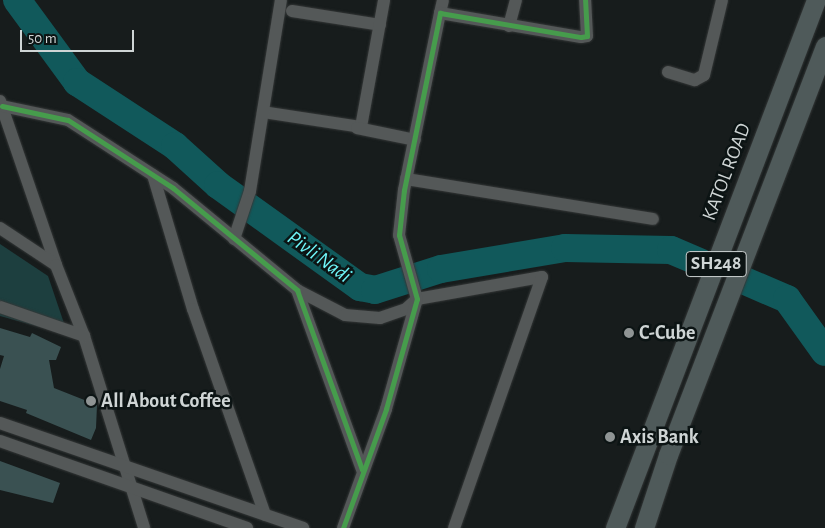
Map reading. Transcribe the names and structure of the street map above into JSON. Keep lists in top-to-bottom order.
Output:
{
  "streets": {
    "main road": ["KATOL ROAD", "SH248"]
  },
  "water": ["Pivli Nadi"],
  "places": ["C-Cube", "All About Coffee", "Axis Bank"],
  "scale_bar": "50 m"
}
